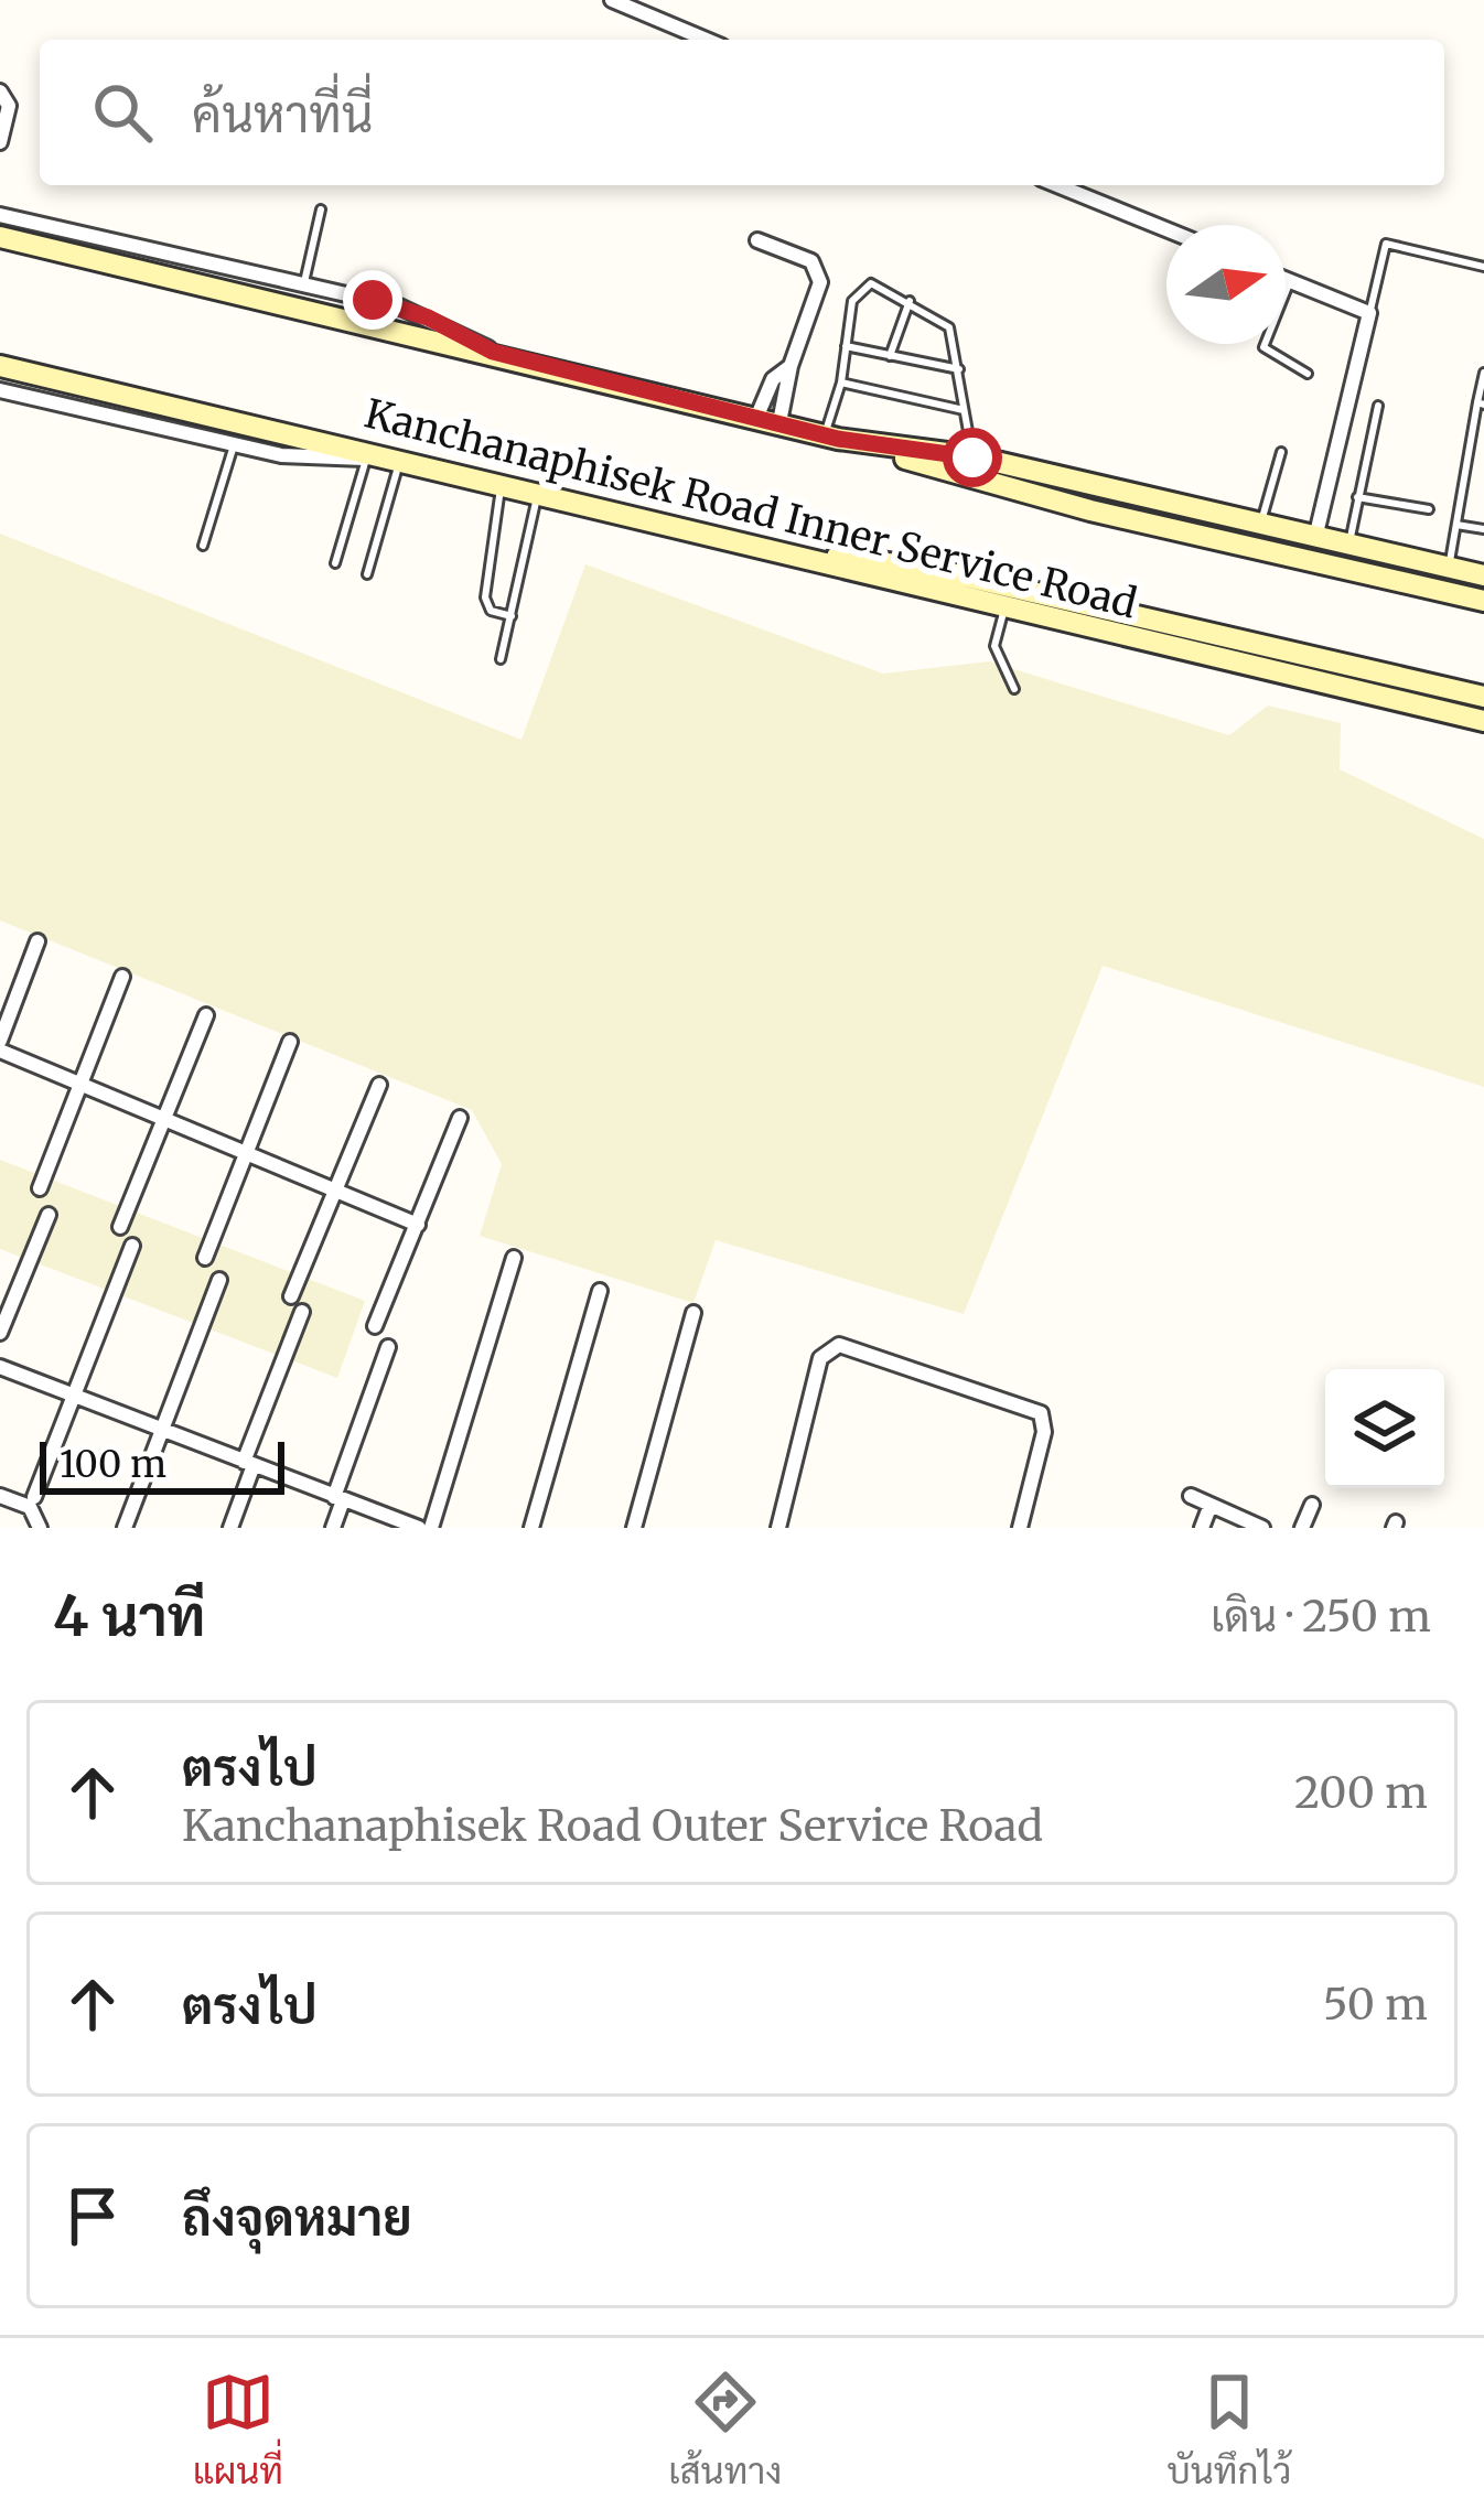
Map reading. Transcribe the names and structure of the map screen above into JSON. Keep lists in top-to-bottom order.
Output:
{
  "streets": {
    "main road": ["Kanchanaphisek Road Inner Service Road"]
  },
  "scale_bar": "100 m",
  "north": "right",
  "page": {
    "search": "ค้นหาที่นี่",
    "scale": "100 m",
    "heading": ["4 นาที", "เดิน · 250 m"],
    "list": [
      ["ตรงไป", "Kanchanaphisek Road Outer Service Road", "200 m"],
      ["ตรงไป", "50 m"],
      "ถึงจุดหมาย"
    ],
    "nav": ["แผนที่", "เส้นทาง", "บันทึกไว้"]
  }
}
